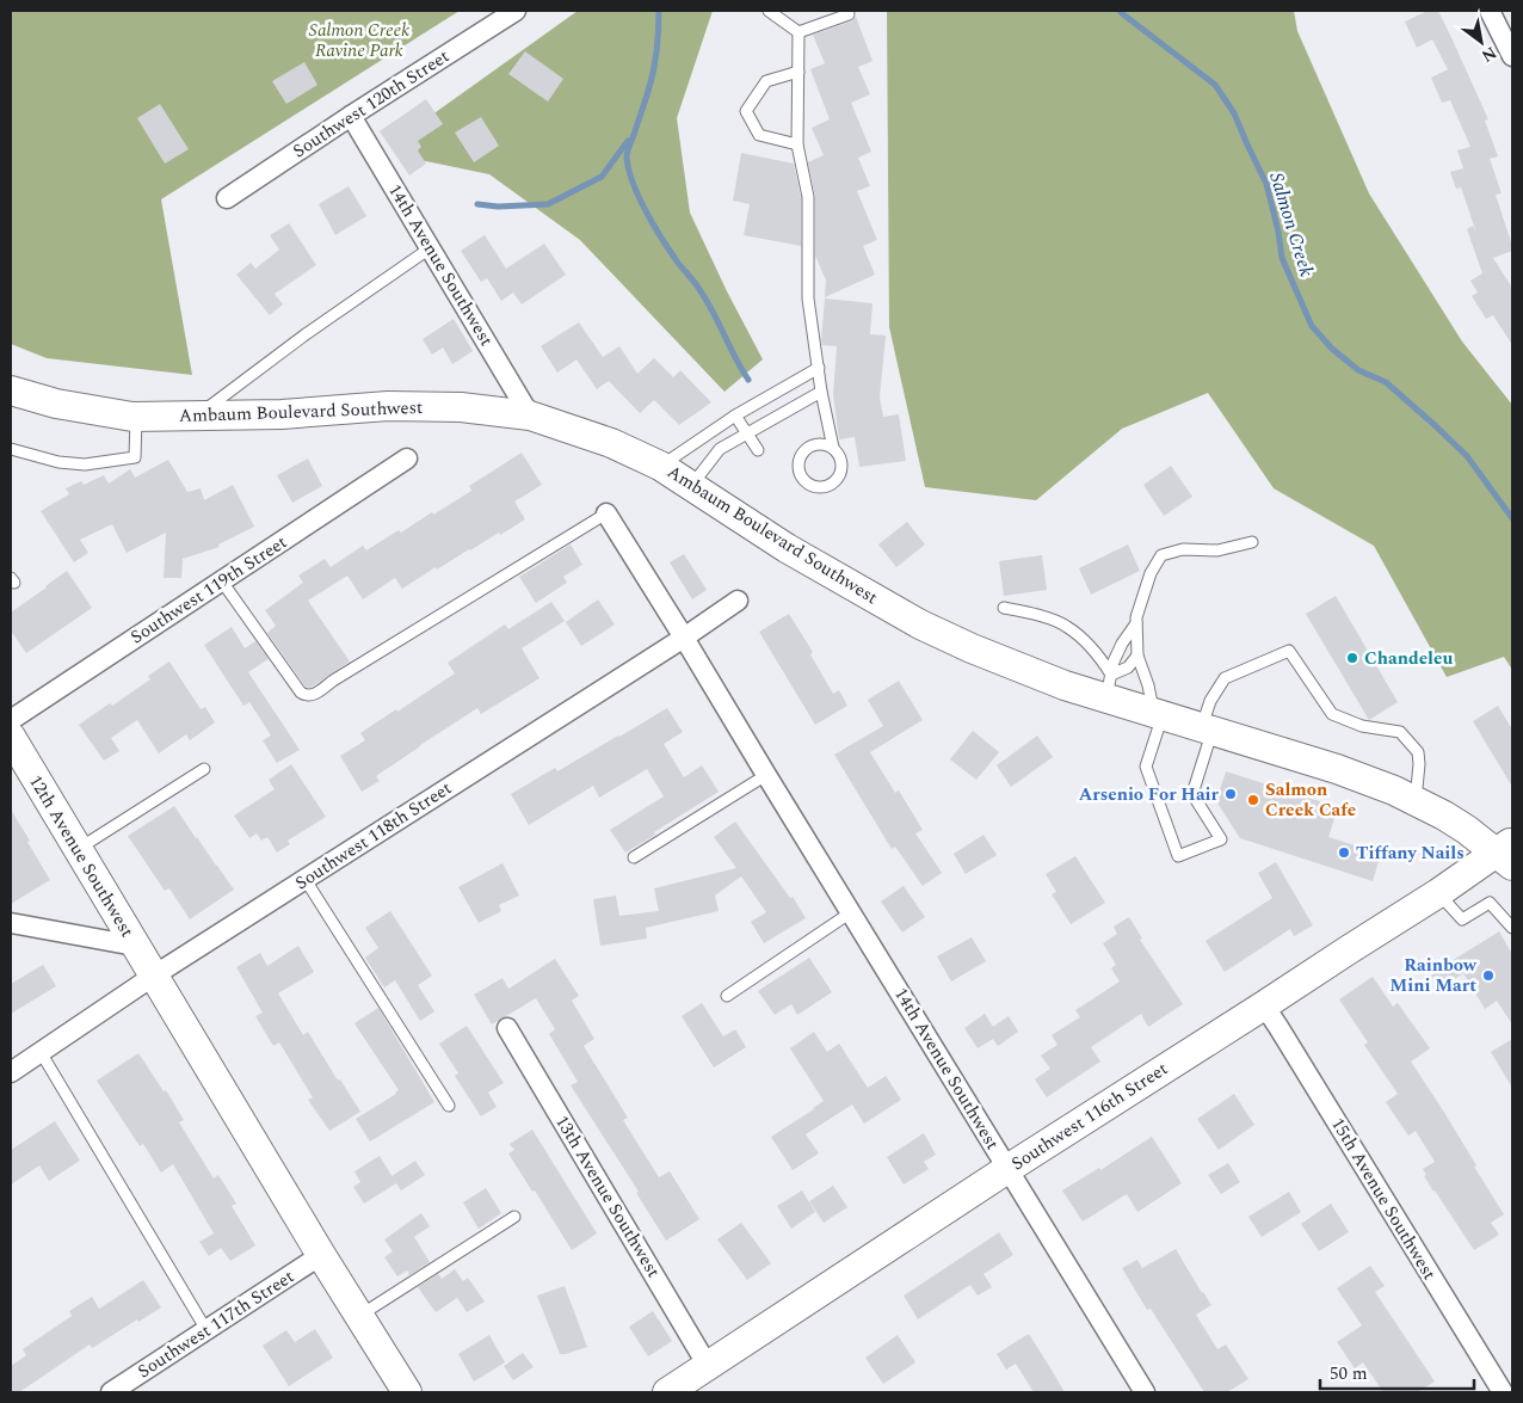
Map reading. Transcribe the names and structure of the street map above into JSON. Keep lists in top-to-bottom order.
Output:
{
  "streets": {
    "street": [
      "Southwest 120th Street",
      "14th Avenue Southwest",
      "Ambaum Boulevard Southwest",
      "Southwest 119th Street",
      "Southwest 118th Street",
      "12th Avenue Southwest",
      "Southwest 116th Street",
      "13th Avenue Southwest",
      "15th Avenue Southwest",
      "Southwest 117th Street"
    ]
  },
  "crossings": [
    ["Southwest 120th Street", "14th Avenue Southwest"],
    ["14th Avenue Southwest", "Ambaum Boulevard Southwest"],
    ["14th Avenue Southwest", "Southwest 118th Street"],
    ["14th Avenue Southwest", "Southwest 116th Street"],
    ["Ambaum Boulevard Southwest", "Southwest 116th Street"],
    ["Southwest 118th Street", "12th Avenue Southwest"],
    ["12th Avenue Southwest", "Southwest 117th Street"],
    ["Southwest 116th Street", "13th Avenue Southwest"],
    ["Southwest 116th Street", "15th Avenue Southwest"]
  ],
  "water": ["Salmon Creek"],
  "parks": ["Salmon Creek Ravine Park"],
  "places": [
    "Chandeleu",
    "Arsenio For Hair",
    "Salmon Creek Cafe",
    "Tiffany Nails",
    "Rainbow Mini Mart"
  ],
  "scale_bar": "50 m",
  "north": "bottom right"
}
